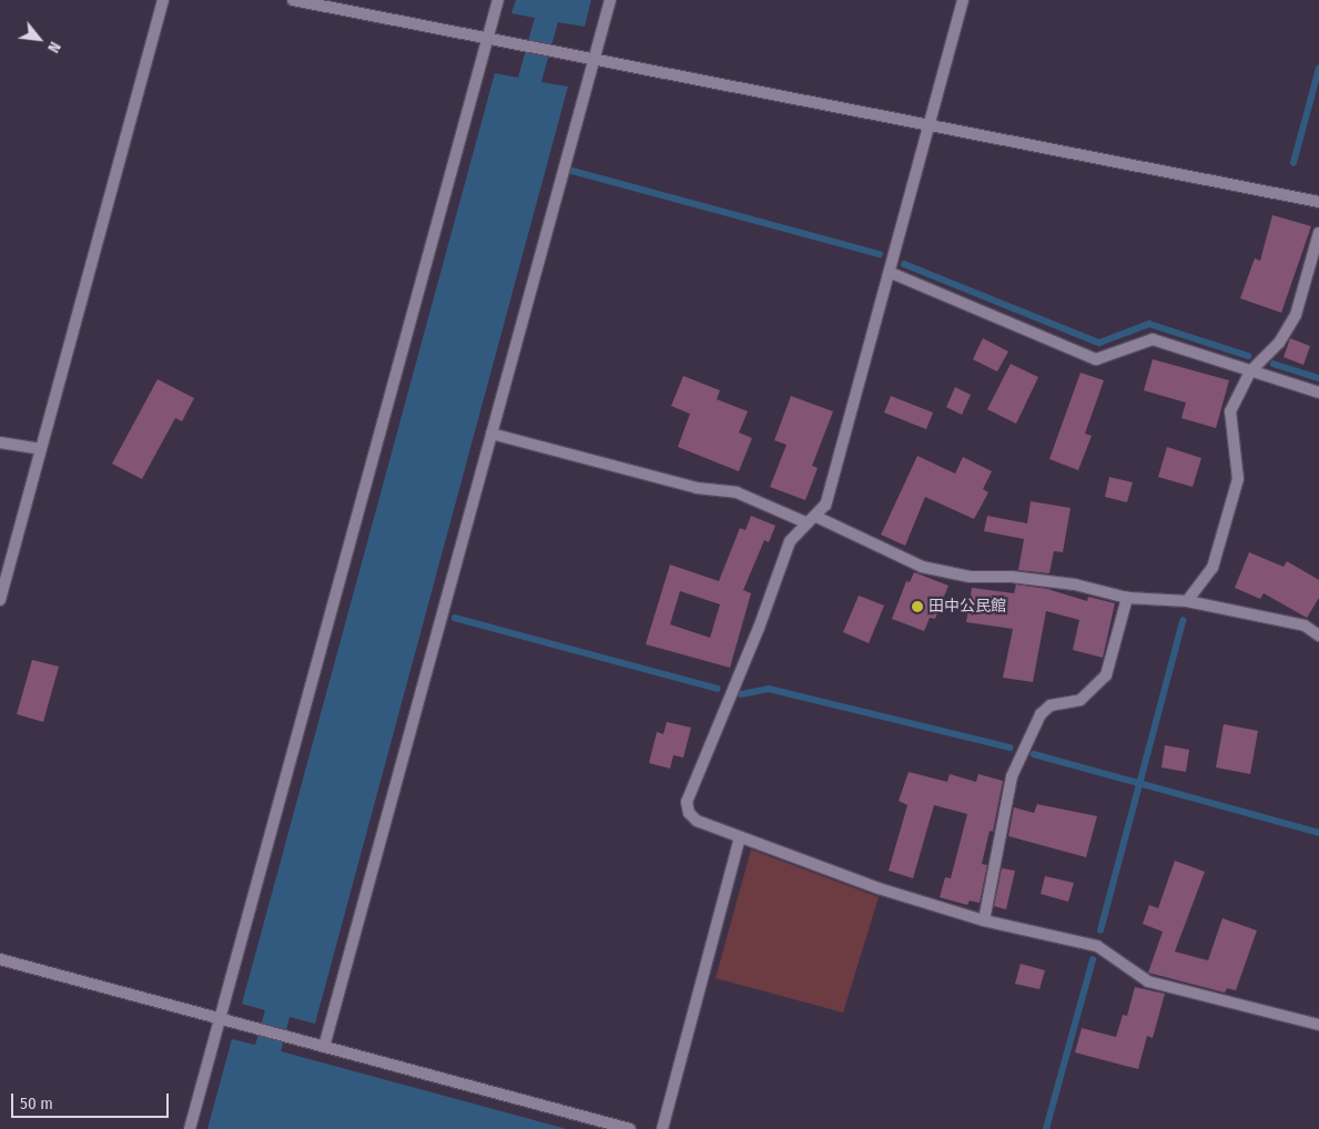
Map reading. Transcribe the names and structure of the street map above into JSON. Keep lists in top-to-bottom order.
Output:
{
  "places": ["田中公民館"],
  "scale_bar": "50 m",
  "north": "bottom right"
}
